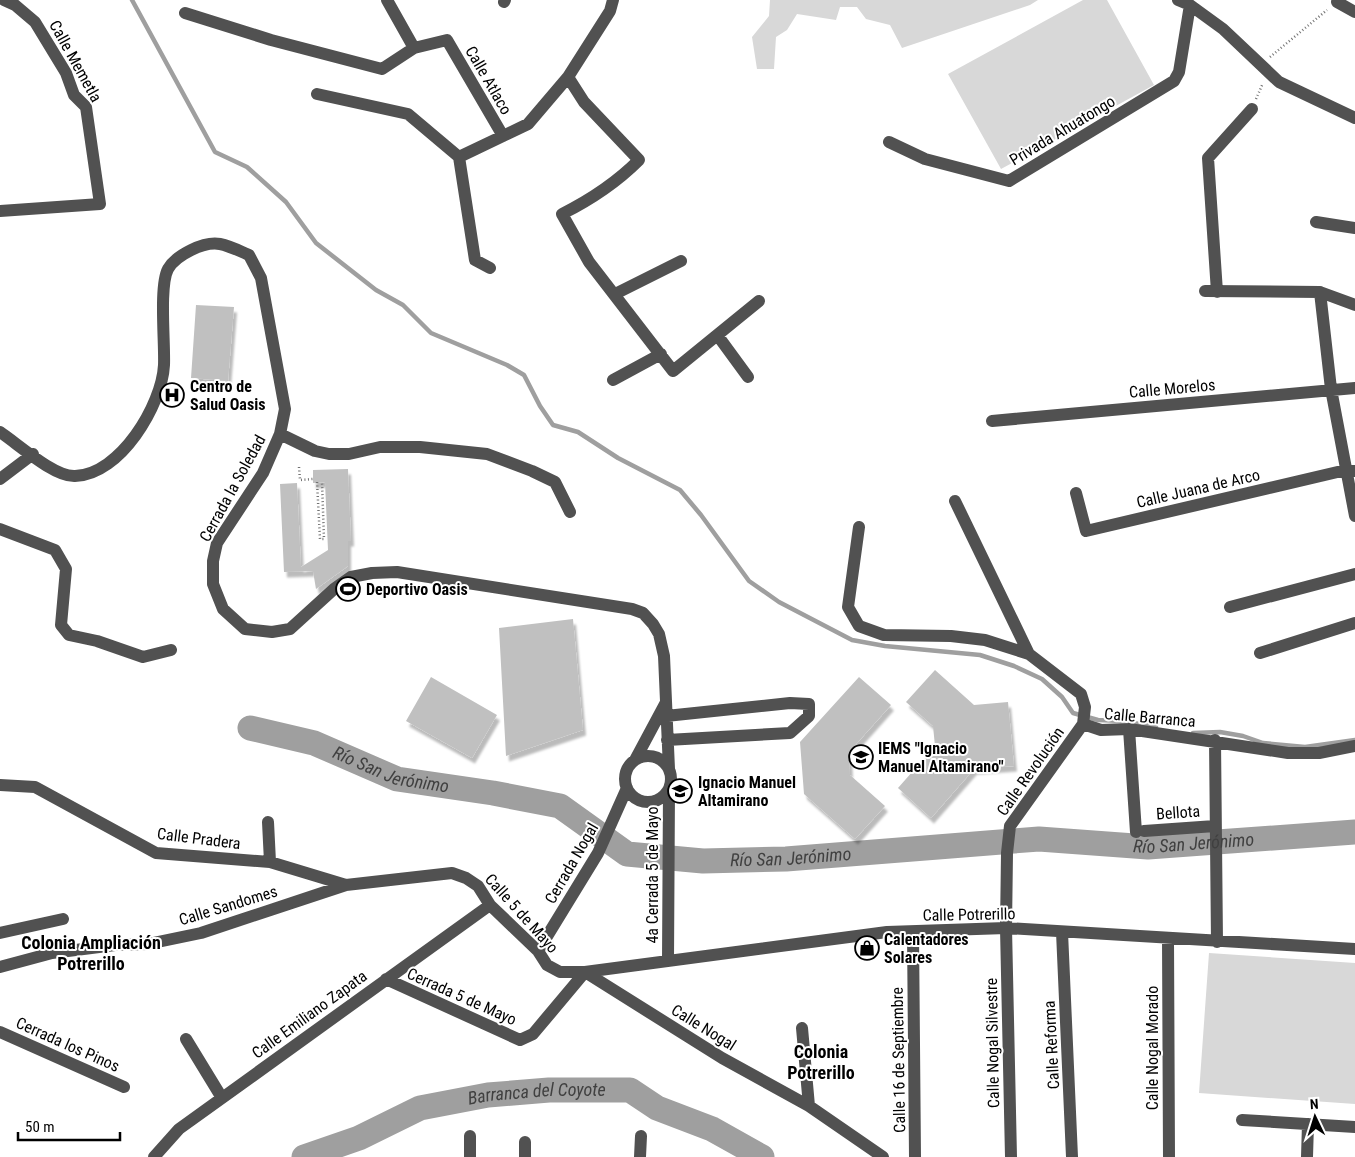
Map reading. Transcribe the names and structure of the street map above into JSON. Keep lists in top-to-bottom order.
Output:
{
  "streets": {
    "street": [
      "Calle Memetla",
      "Calle Atlaco",
      "Privada Ahuatongo",
      "Calle Morelos",
      "Cerrada la Soledad",
      "Calle Juana de Arco",
      "Calle Barranca",
      "Calle Revolución",
      "Bellota",
      "Calle Pradera",
      "Cerrada Nogal",
      "4a Cerrada 5 de Mayo",
      "Calle Sandomes",
      "Calle 5 de Mayo",
      "Calle Potrerillo",
      "Cerrada 5 de Mayo",
      "Calle Emiliano Zapata",
      "Calle Nogal",
      "Calle Nogal Silvestre",
      "Cerrada los Pinos",
      "Calle Reforma",
      "Calle Nogal Morado",
      "Calle 16 de Septiembre"
    ]
  },
  "crossings": [
    ["Cerrada la Soledad", "Cerrada Nogal"],
    ["Cerrada la Soledad", "4a Cerrada 5 de Mayo"],
    ["Calle Barranca", "Calle Revolución"],
    ["Calle Barranca", "Bellota"],
    ["Calle Revolución", "Calle Potrerillo"],
    ["Calle Revolución", "Calle Nogal Silvestre"],
    ["Calle Pradera", "Calle Sandomes"],
    ["Calle Pradera", "Calle 5 de Mayo"],
    ["Cerrada Nogal", "4a Cerrada 5 de Mayo"],
    ["Cerrada Nogal", "Calle 5 de Mayo"],
    ["4a Cerrada 5 de Mayo", "Calle Potrerillo"],
    ["Calle Sandomes", "Calle 5 de Mayo"],
    ["Calle 5 de Mayo", "Calle Potrerillo"],
    ["Calle 5 de Mayo", "Cerrada 5 de Mayo"],
    ["Calle 5 de Mayo", "Calle Emiliano Zapata"],
    ["Calle 5 de Mayo", "Calle Nogal"],
    ["Calle Potrerillo", "Cerrada 5 de Mayo"],
    ["Calle Potrerillo", "Calle Nogal"],
    ["Calle Potrerillo", "Calle Nogal Silvestre"],
    ["Calle Potrerillo", "Calle Reforma"],
    ["Calle Potrerillo", "Calle Nogal Morado"],
    ["Calle Potrerillo", "Calle 16 de Septiembre"],
    ["Cerrada 5 de Mayo", "Calle Emiliano Zapata"],
    ["Cerrada 5 de Mayo", "Calle Nogal"]
  ],
  "districts": ["Colonia Ampliación Potrerillo", "Colonia Potrerillo"],
  "water": ["Río San Jerónimo", "Barranca del Coyote"],
  "places": {
    "hospital": ["Centro de Salud Oasis"],
    "sports": ["Deportivo Oasis"],
    "school or university": ["IEMS \"Ignacio Manuel Altamirano\"", "Ignacio Manuel Altamirano"],
    "shop": ["Calentadores Solares"]
  },
  "scale_bar": "50 m",
  "north": "top"
}
